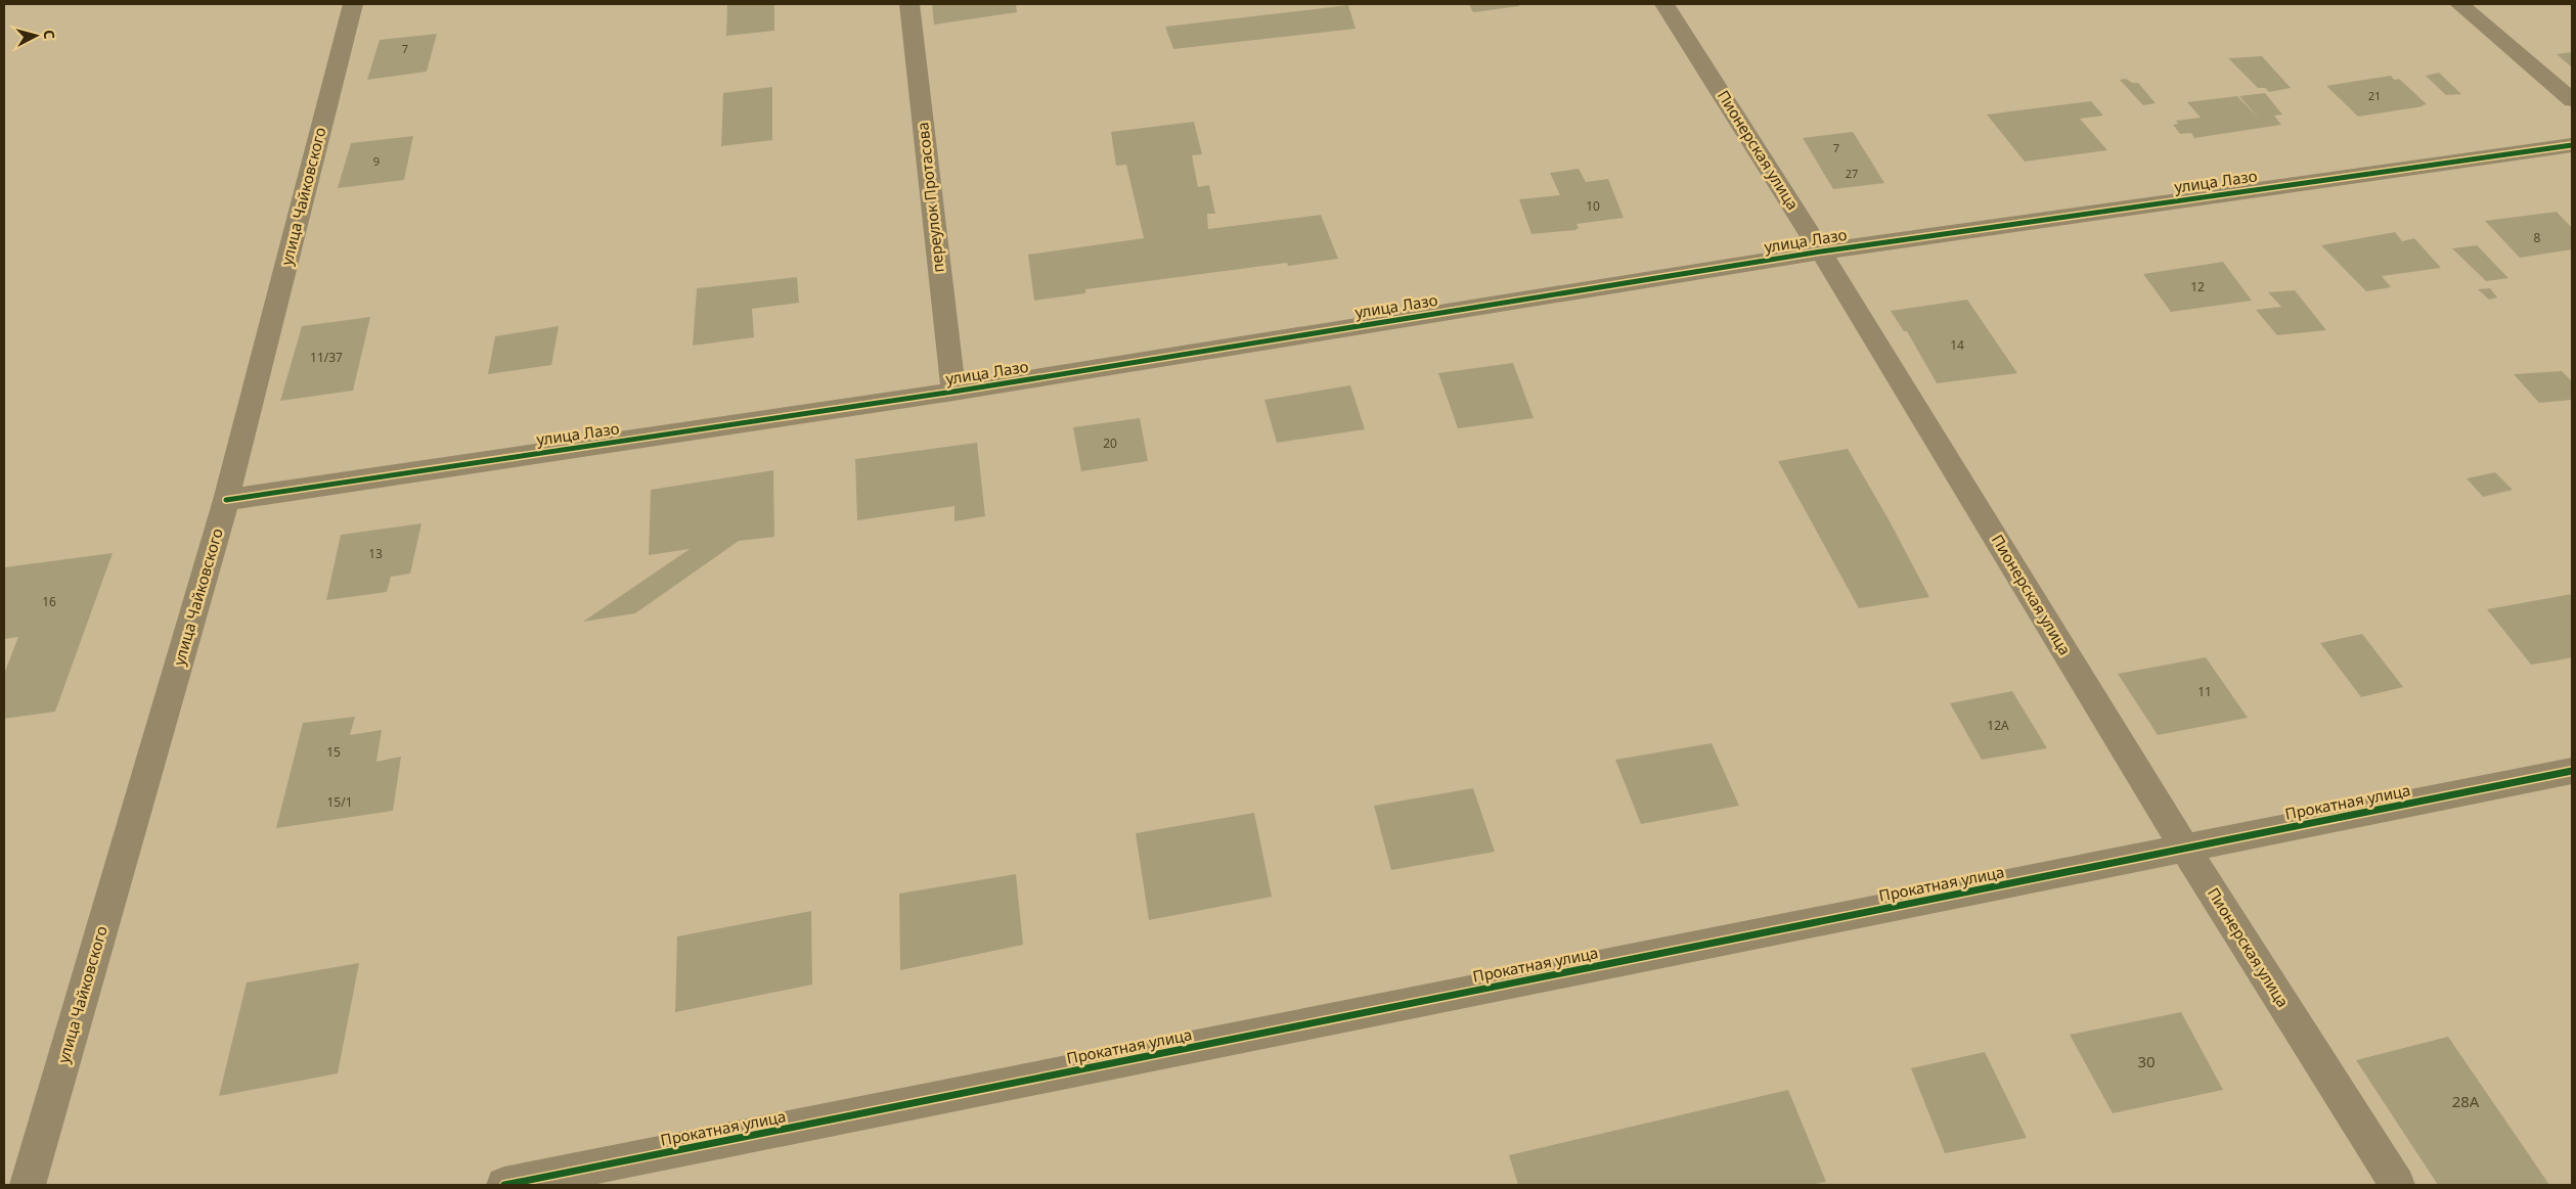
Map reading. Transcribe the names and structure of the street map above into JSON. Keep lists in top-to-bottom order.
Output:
{
  "streets": {
    "street": [
      "Пионерская улица",
      "улица Лазо",
      "улица Чайковского",
      "переулок Протасова",
      "Прокатная улица"
    ]
  },
  "crossings": [
    ["Пионерская улица", "улица Лазо"],
    ["Пионерская улица", "Прокатная улица"],
    ["улица Лазо", "улица Чайковского"],
    ["улица Лазо", "переулок Протасова"]
  ],
  "house_numbers": [
    "7",
    "21",
    "7",
    "9",
    "27",
    "10",
    "8",
    "12",
    "14",
    "11/37",
    "20",
    "13",
    "16",
    "11",
    "12А",
    "15",
    "15/1",
    "30",
    "28А"
  ],
  "north": "right"
}
